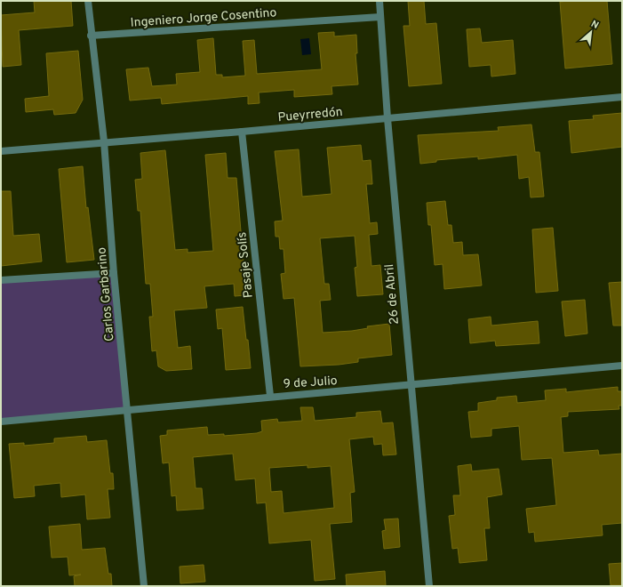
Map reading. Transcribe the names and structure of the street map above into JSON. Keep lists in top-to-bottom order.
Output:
{
  "streets": {
    "street": [
      "Ingeniero Jorge Cosentino",
      "Pueyrredón",
      "Pasaje Solís",
      "Carlos Garbarino",
      "26 de Abril",
      "9 de Julio"
    ]
  },
  "crossings": [
    ["Ingeniero Jorge Cosentino", "Carlos Garbarino"],
    ["Ingeniero Jorge Cosentino", "26 de Abril"],
    ["Pueyrredón", "Pasaje Solís"],
    ["Pueyrredón", "Carlos Garbarino"],
    ["Pueyrredón", "26 de Abril"],
    ["Pasaje Solís", "9 de Julio"],
    ["Carlos Garbarino", "9 de Julio"],
    ["26 de Abril", "9 de Julio"]
  ],
  "north": "top right"
}
